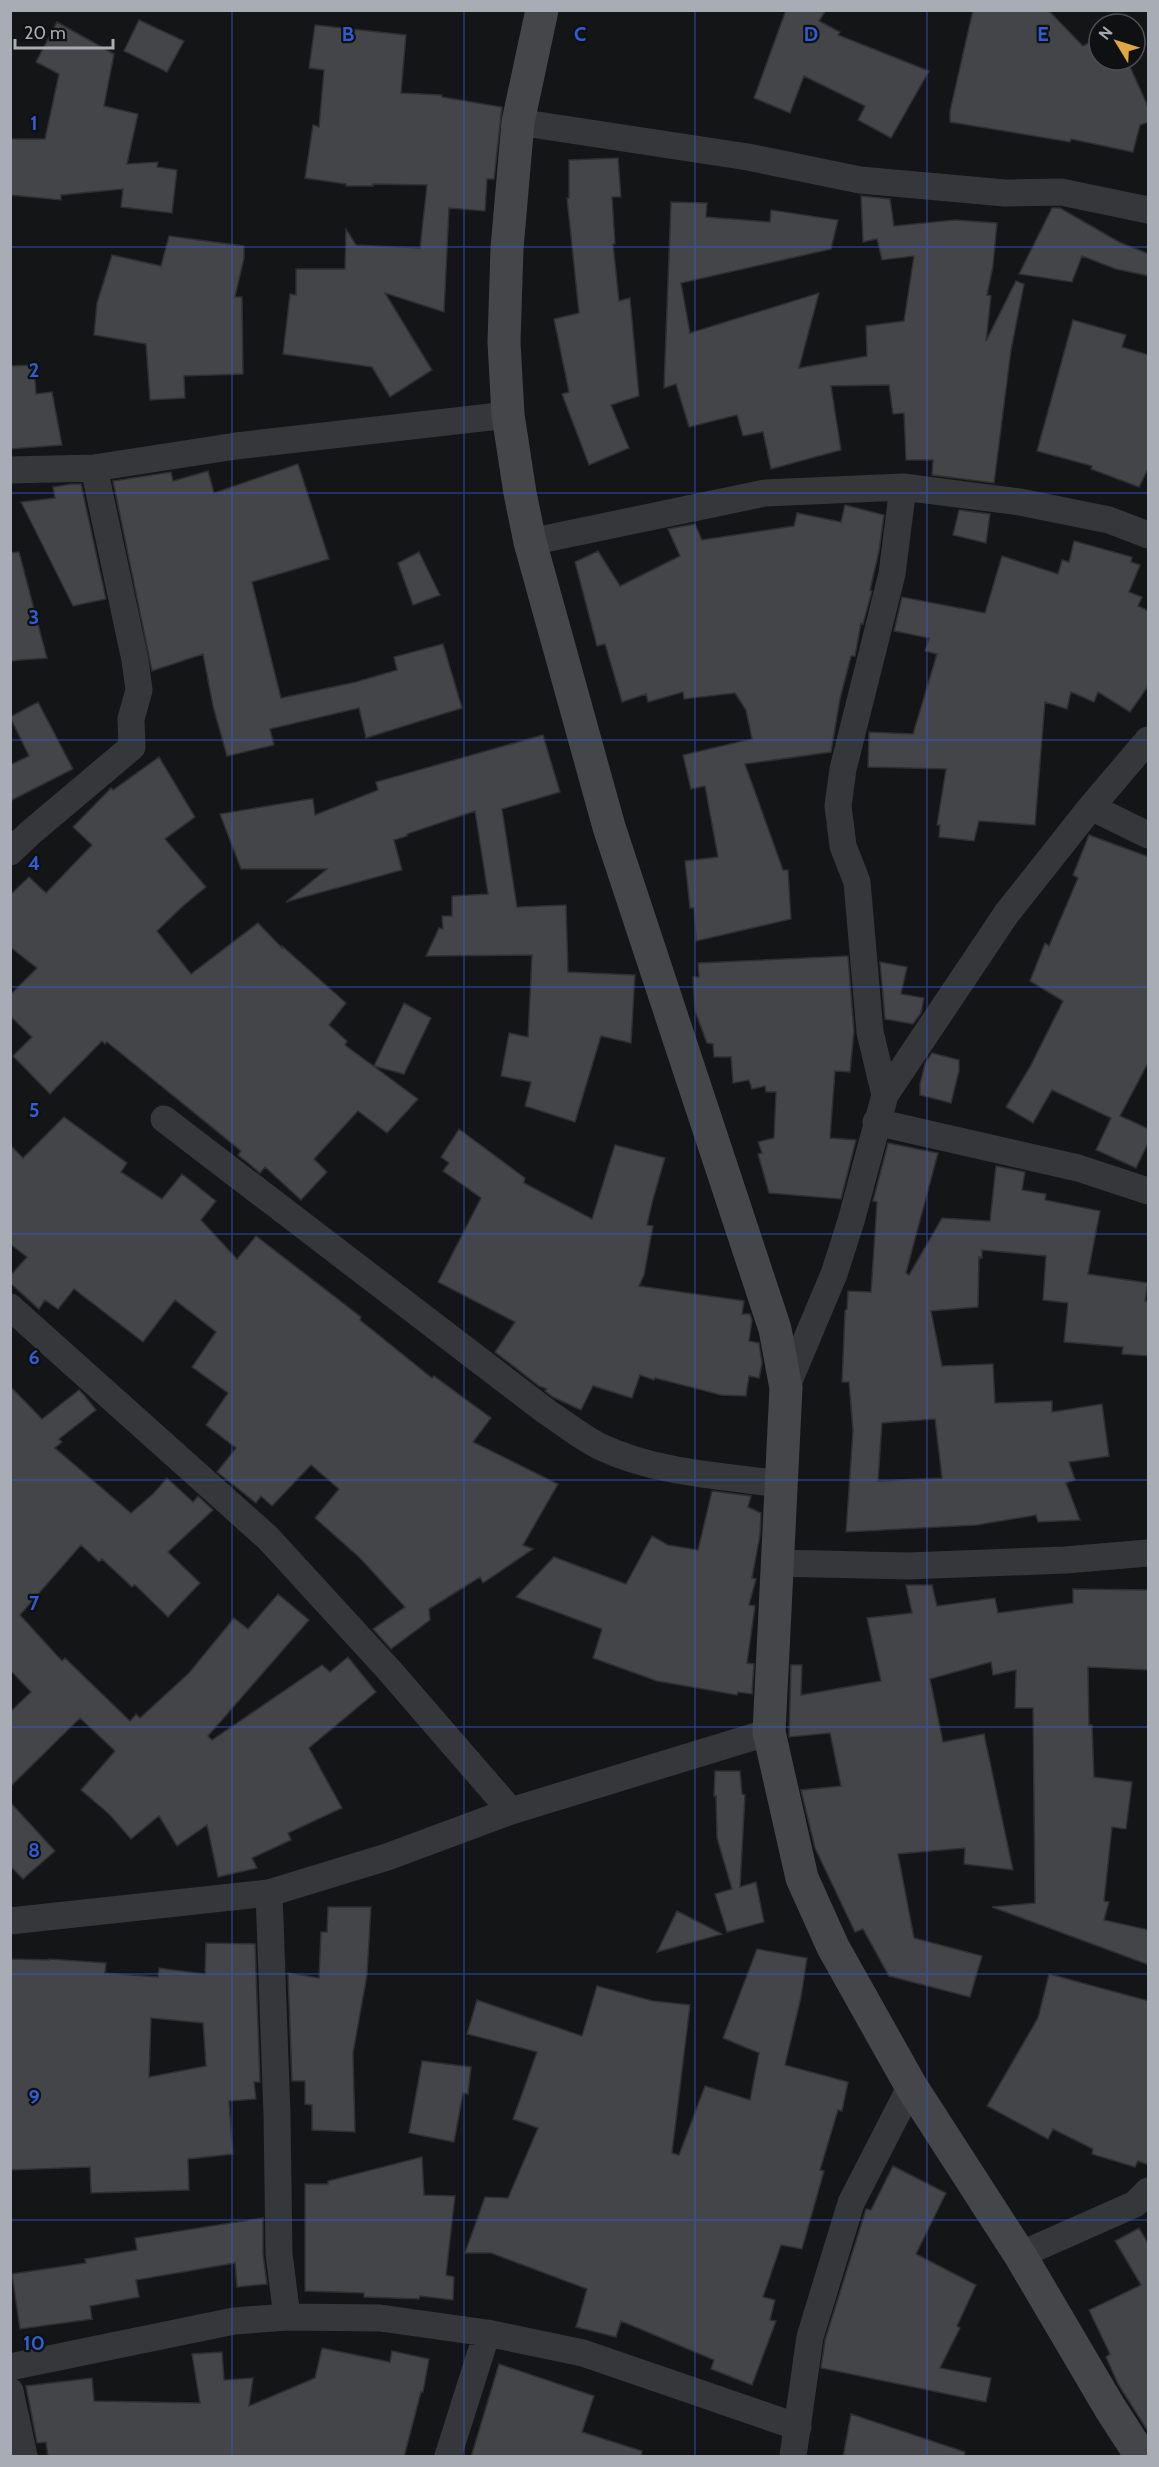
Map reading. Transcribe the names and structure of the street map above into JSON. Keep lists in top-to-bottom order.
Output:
{
  "scale_bar": "20 m",
  "north": "top left",
  "grid": {
    "columns": [
      "B",
      "C",
      "D",
      "E"
    ],
    "rows": [
      "1",
      "2",
      "3",
      "4",
      "5",
      "6",
      "7",
      "8",
      "9",
      "10"
    ]
  }
}
